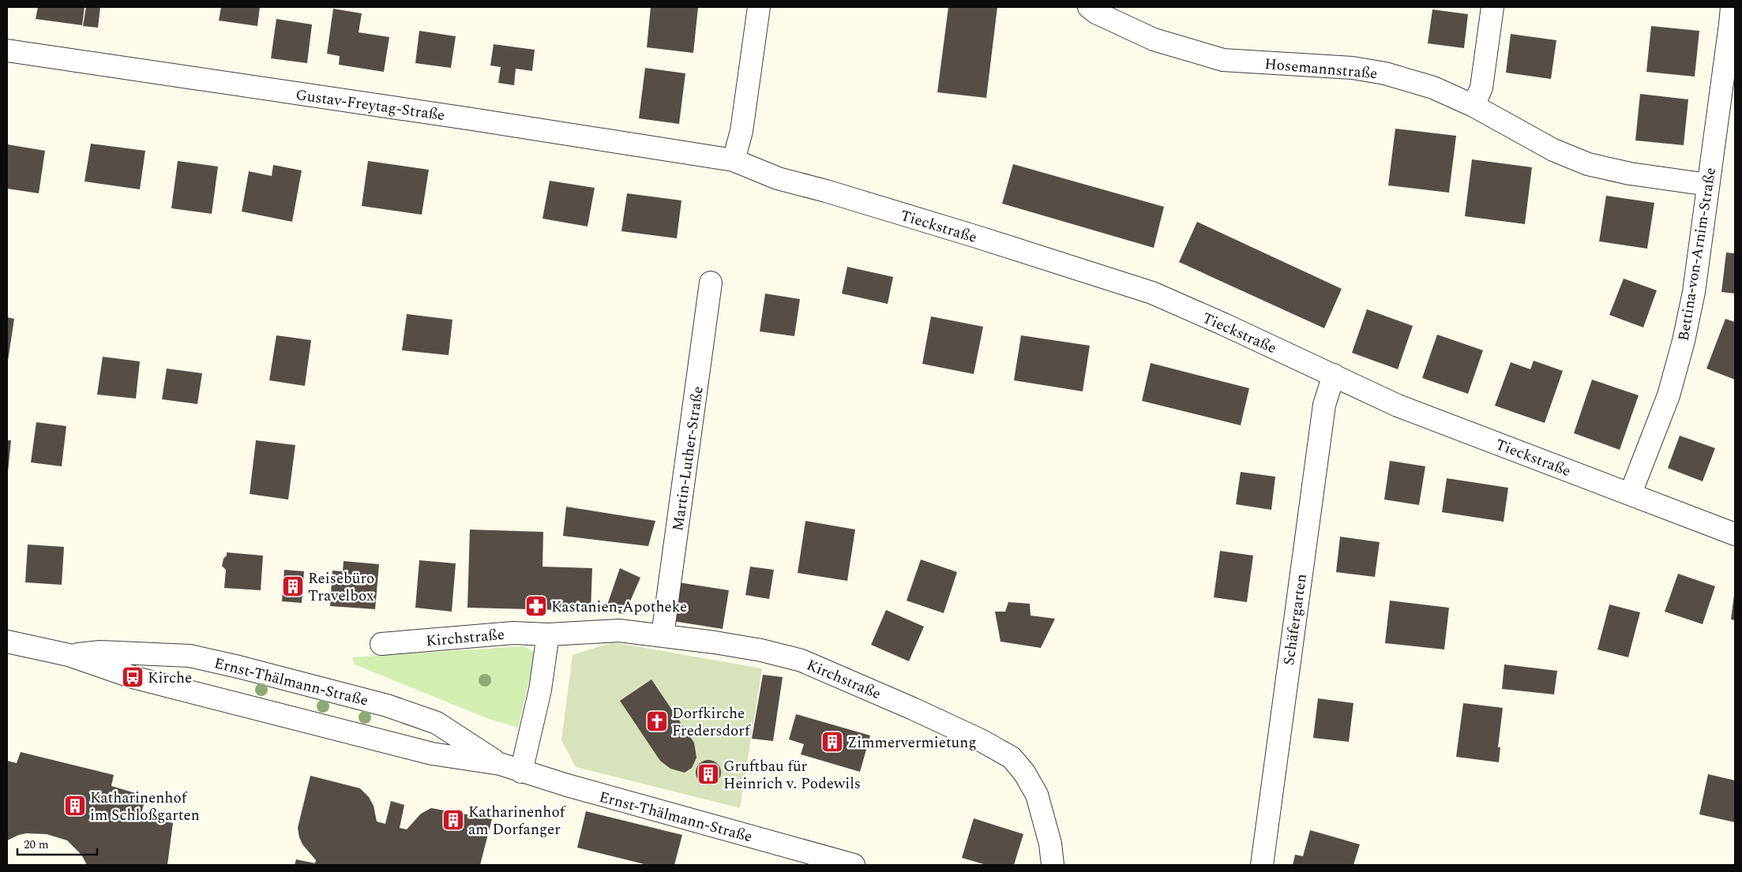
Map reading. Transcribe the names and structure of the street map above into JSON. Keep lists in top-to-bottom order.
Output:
{
  "streets": {
    "street": [
      "Hosemannstraße",
      "Gustav-Freytag-Straße",
      "Tieckstraße",
      "Bettina-von-Arnim-Straße",
      "Martin-Luther-Straße",
      "Schäfergarten",
      "Kirchstraße",
      "Ernst-Thälmann-Straße"
    ]
  },
  "crossings": [
    ["Hosemannstraße", "Bettina-von-Arnim-Straße"],
    ["Gustav-Freytag-Straße", "Tieckstraße"],
    ["Tieckstraße", "Bettina-von-Arnim-Straße"],
    ["Tieckstraße", "Schäfergarten"],
    ["Martin-Luther-Straße", "Kirchstraße"]
  ],
  "places": {
    "building": [
      "Reisebüro Travelbox",
      "Zimmervermietung",
      "Gruftbau für Heinrich v. Podewils",
      "Katharinenhof im Schloßgarten",
      "Katharinenhof am Dorfanger"
    ],
    "pharmacy": ["Kastanien-Apotheke"],
    "bus stop": ["Kirche"],
    "church": ["Dorfkirche Fredersdorf"]
  },
  "scale_bar": "20 m"
}
